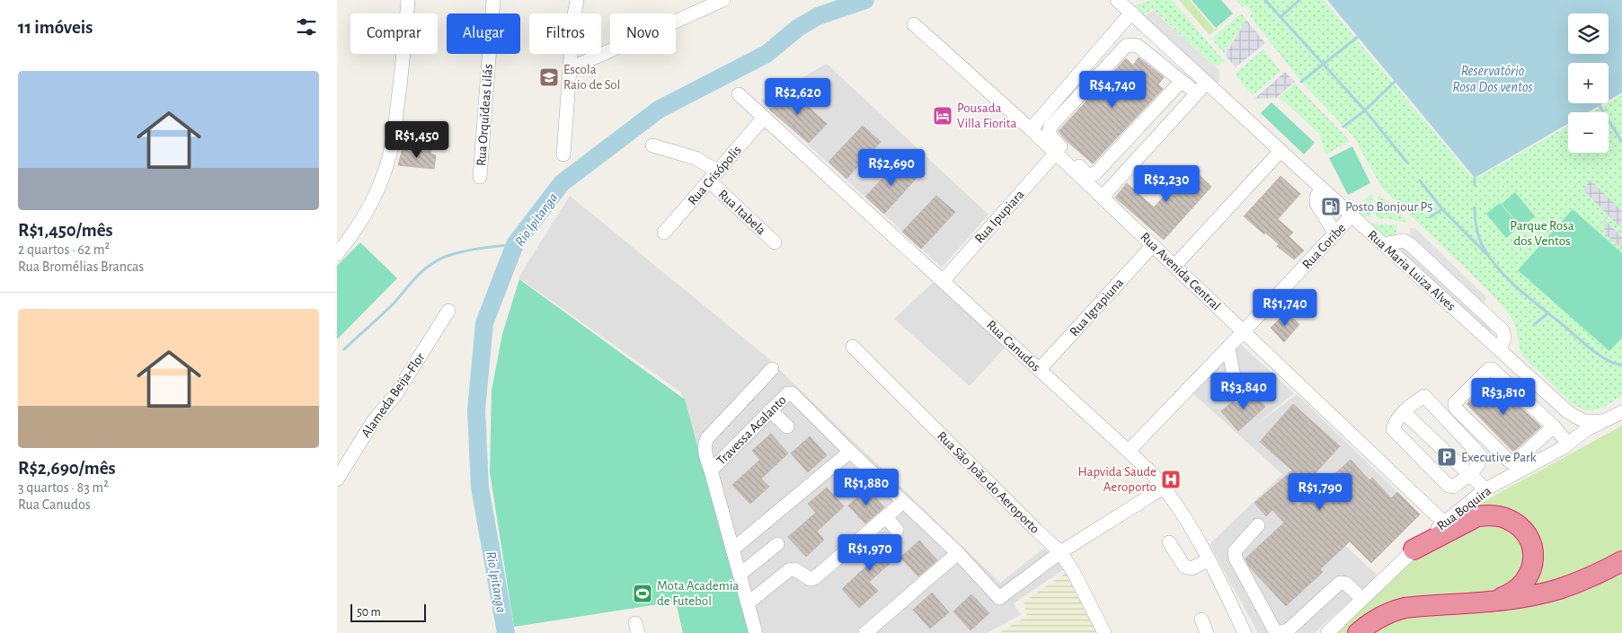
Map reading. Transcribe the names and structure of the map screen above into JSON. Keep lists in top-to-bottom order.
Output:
{
  "streets": {
    "street": [
      "Rua Orquídeas Lilás",
      "Rua Crisópolis",
      "Rua Itabela",
      "Rua Ipupiara",
      "Rua Coribe",
      "Rua Maria Luiza Alves",
      "Rua Avenida Central",
      "Rua Igrapiuna",
      "Rua Canudos",
      "Alameda Beija-Flor",
      "Travessa Acalanto",
      "Rua São João do Aeroporto",
      "Rua Boquira"
    ]
  },
  "crossings": [
    ["Rua Crisópolis", "Rua Itabela"],
    ["Rua Crisópolis", "Rua Canudos"],
    ["Rua Ipupiara", "Rua Avenida Central"],
    ["Rua Ipupiara", "Rua Canudos"],
    ["Rua Coribe", "Rua Maria Luiza Alves"],
    ["Rua Coribe", "Rua Avenida Central"],
    ["Rua Coribe", "Rua Canudos"],
    ["Rua Maria Luiza Alves", "Rua Boquira"],
    ["Rua Avenida Central", "Rua Igrapiuna"],
    ["Rua Avenida Central", "Rua Boquira"],
    ["Rua Igrapiuna", "Rua Canudos"],
    ["Rua Canudos", "Travessa Acalanto"],
    ["Travessa Acalanto", "Rua São João do Aeroporto"]
  ],
  "water": ["Reservatório Rosa Dos ventos", "Rio Ipitanga"],
  "parks": ["Parque Rosa dos Ventos"],
  "places": {
    "school or university": ["Escola Raio de Sol"],
    "hotel": ["Pousada Villa Fiorita"],
    "fuel station": ["Posto Bonjour P5"],
    "parking": ["Executive Park"],
    "hospital": ["Hapvida Saude Aeroporto"],
    "sports": ["Mota Academia de Futebol"]
  },
  "scale_bar": "50 m",
  "page": {
    "heading": "11 imóveis",
    "map_buttons": ["+", "−"],
    "chip": [
      "Comprar",
      "Alugar",
      "Filtros",
      "Novo"
    ],
    "list": [
      {
        "name": "R$1,450/mês",
        "note": "2 quartos · 62 m² · Rua Bromélias Brancas"
      },
      {
        "name": "R$2,690/mês",
        "note": "3 quartos · 83 m² · Rua Canudos"
      }
    ],
    "price": [
      "R$4,740",
      "R$2,620",
      "R$1,450",
      "R$2,690",
      "R$2,230",
      "R$1,740",
      "R$3,840",
      "R$3,810",
      "R$1,880",
      "R$1,790",
      "R$1,970"
    ],
    "scale": "50 m"
  }
}
